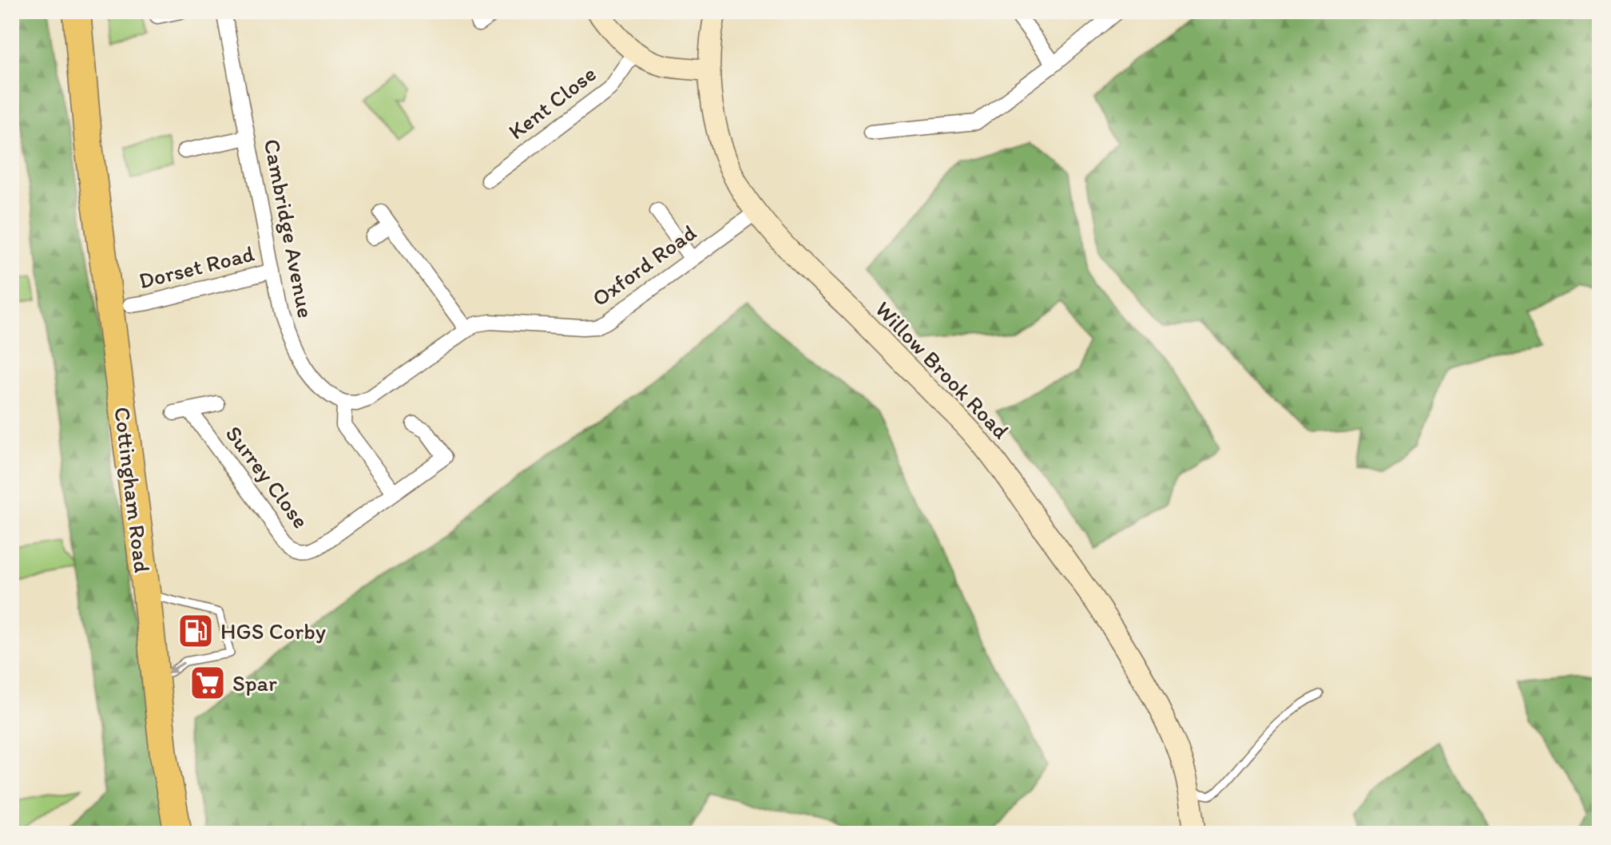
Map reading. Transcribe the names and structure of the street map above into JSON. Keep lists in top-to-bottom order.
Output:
{
  "streets": {
    "highway": ["Cottingham Road"],
    "street": [
      "Kent Close",
      "Cambridge Avenue",
      "Oxford Road",
      "Dorset Road",
      "Willow Brook Road",
      "Surrey Close"
    ]
  },
  "crossings": [
    ["Cambridge Avenue", "Oxford Road"],
    ["Cambridge Avenue", "Dorset Road"],
    ["Oxford Road", "Willow Brook Road"]
  ],
  "places": {
    "fuel station": ["HGS Corby"],
    "supermarket": ["Spar"]
  }
}
